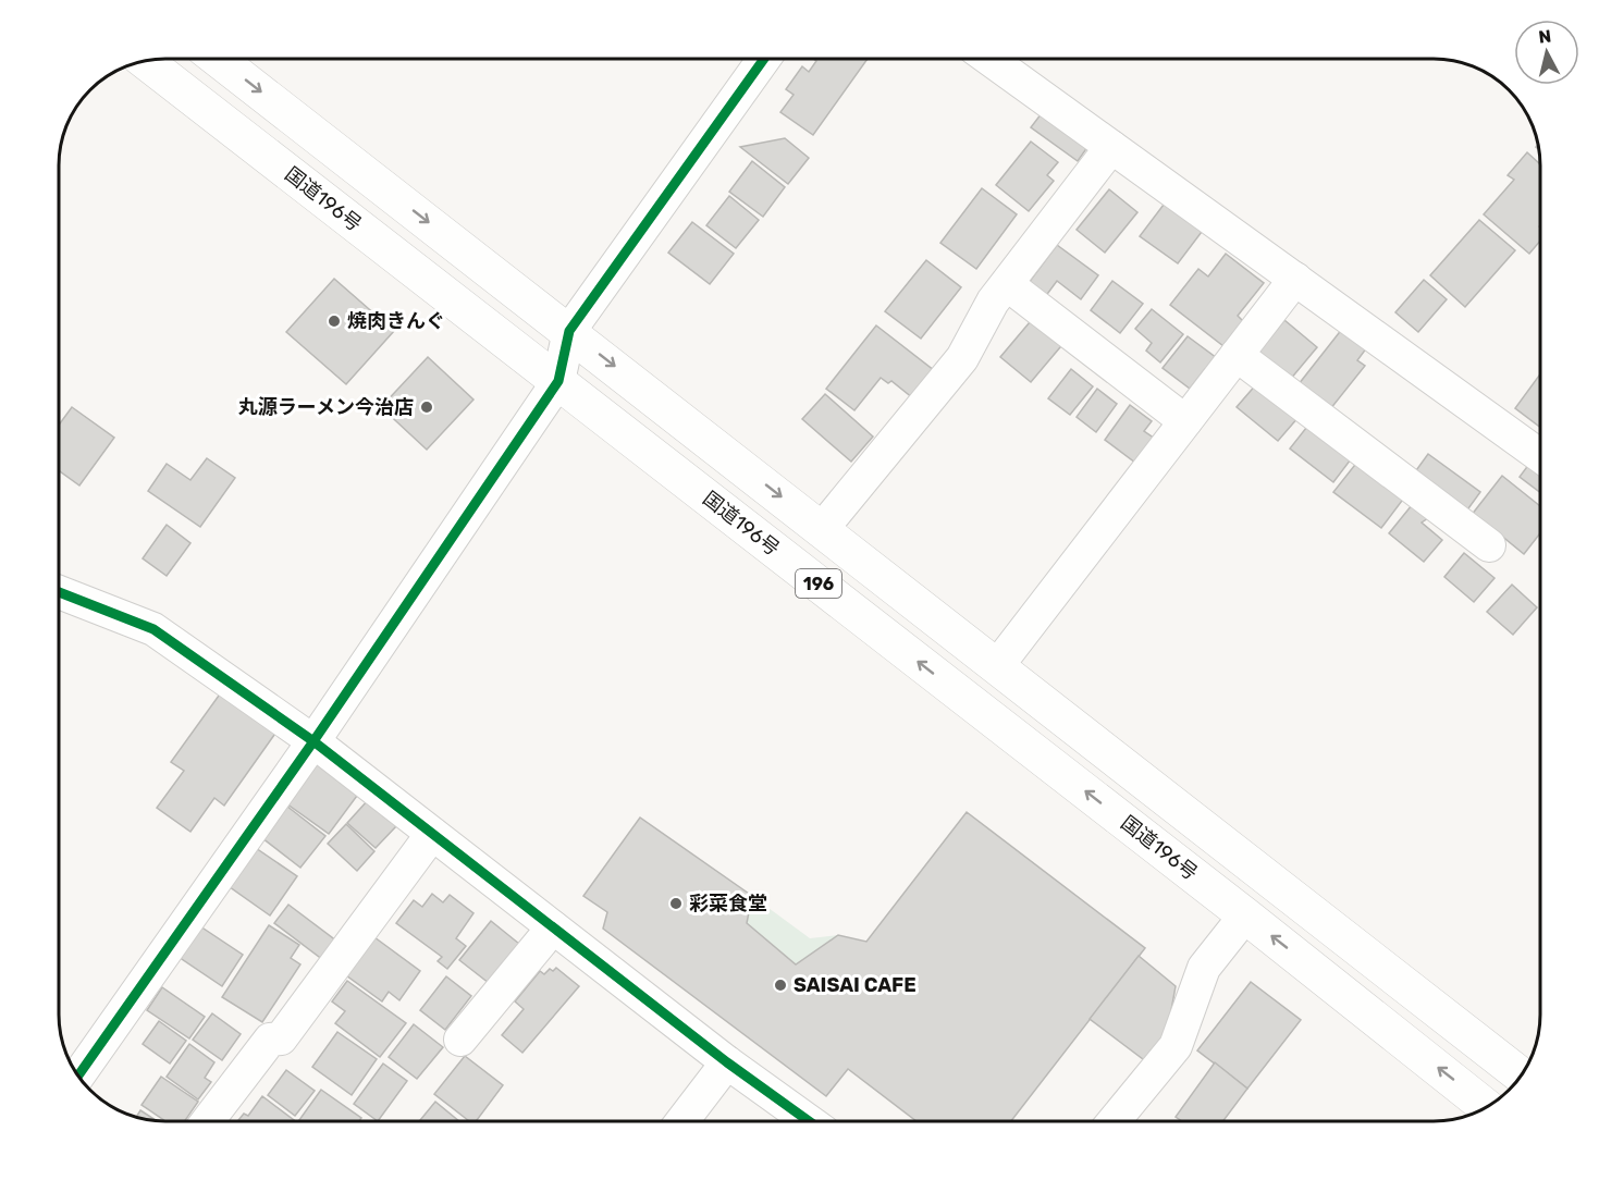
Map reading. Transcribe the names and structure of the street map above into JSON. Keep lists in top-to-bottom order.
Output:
{
  "streets": {
    "highway": ["国道196号", "196"]
  },
  "places": [
    "焼肉きんぐ",
    "丸源ラーメン今治店",
    "彩菜食堂",
    "SAISAI CAFE"
  ],
  "north": "top"
}
